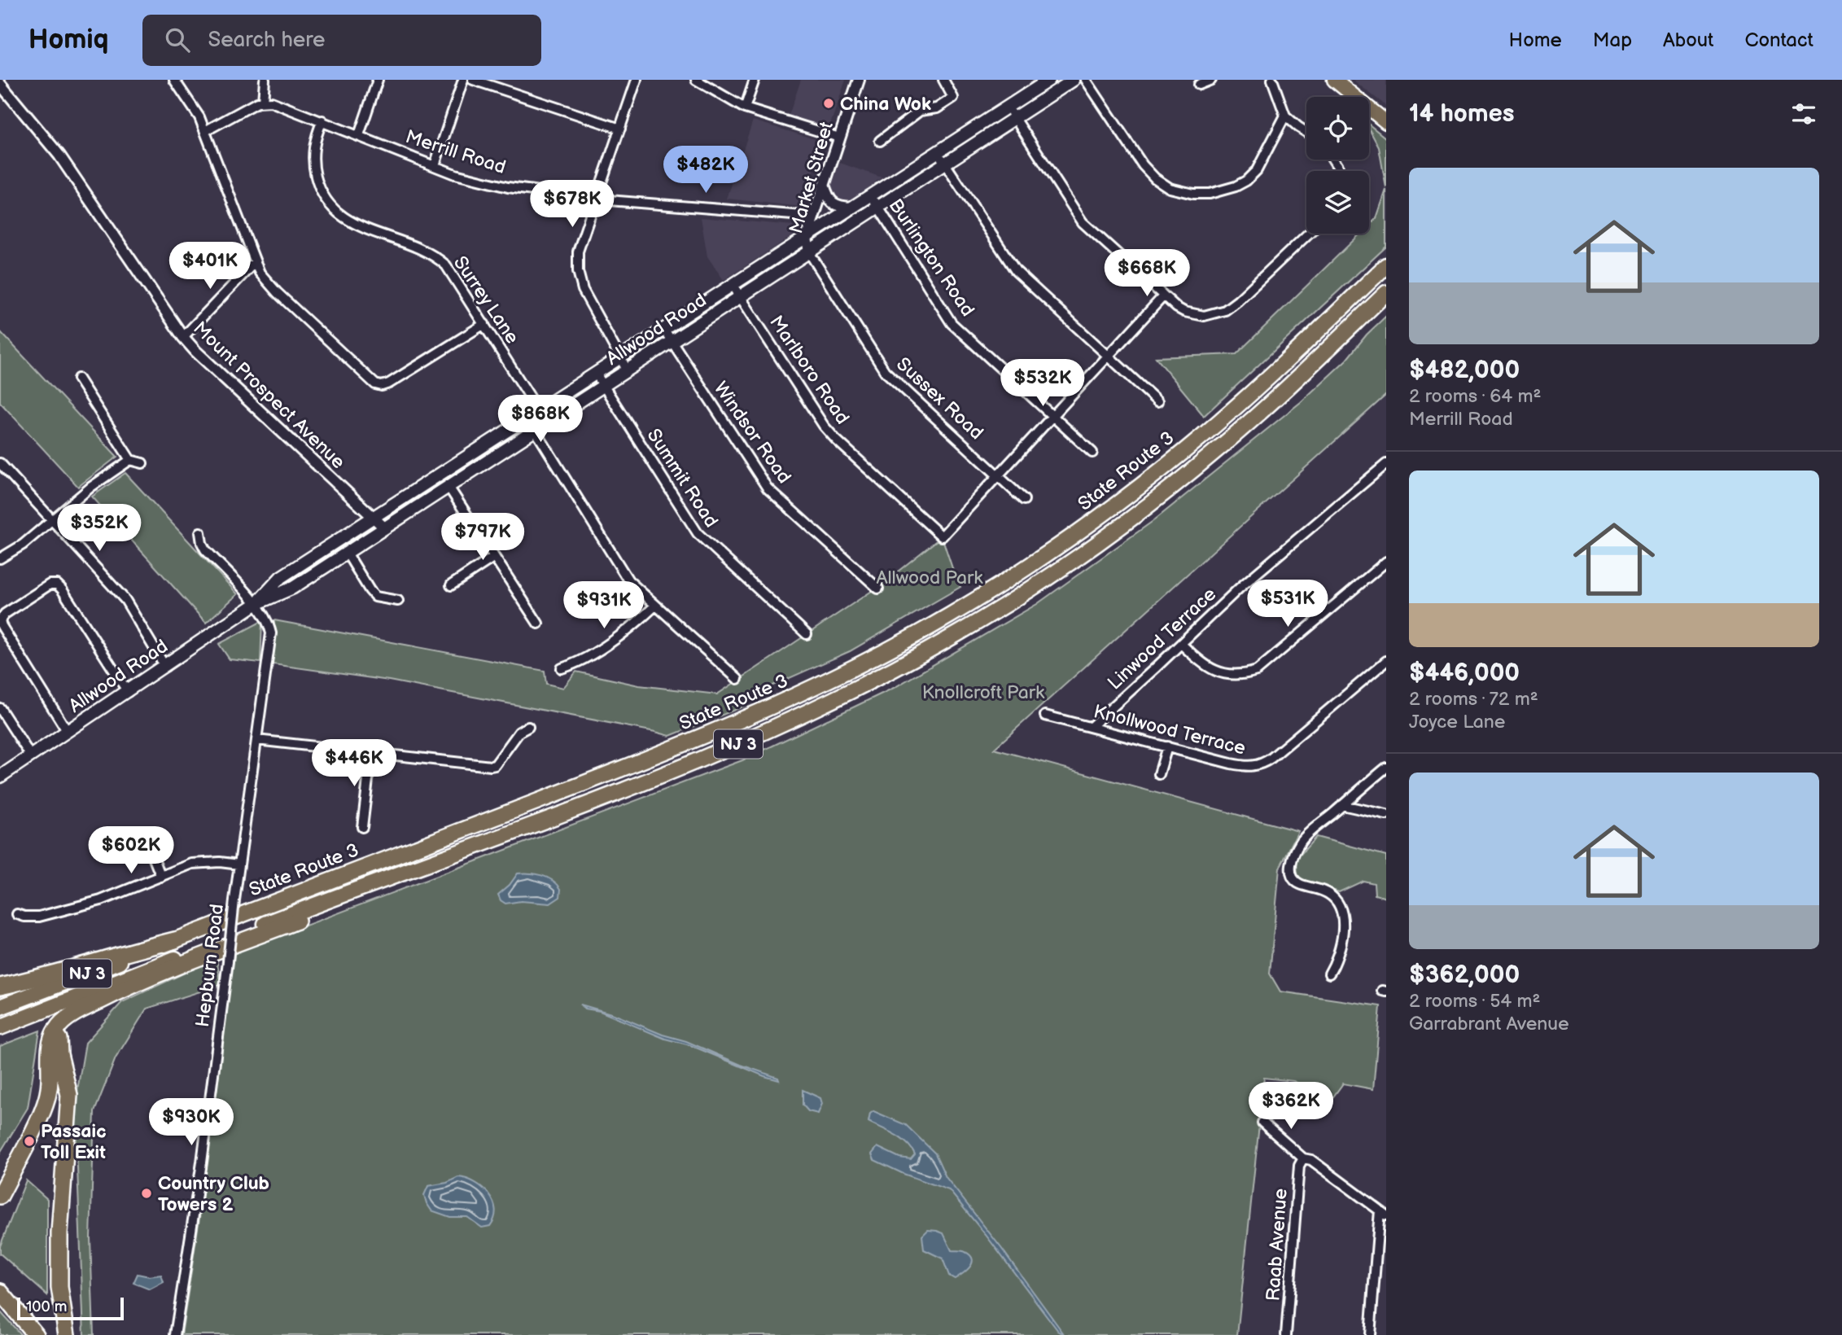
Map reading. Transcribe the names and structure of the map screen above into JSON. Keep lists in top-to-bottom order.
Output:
{
  "streets": {
    "highway": ["State Route 3", "NJ 3"],
    "main road": ["Allwood Road"],
    "street": [
      "Merrill Road",
      "Market Street",
      "Burlington Road",
      "Surrey Lane",
      "Marlboro Road",
      "Mount Prospect Avenue",
      "Sussex Road",
      "Windsor Road",
      "Summit Road",
      "Linwood Terrace",
      "Knollwood Terrace",
      "Hepburn Road",
      "Raab Avenue"
    ]
  },
  "crossings": [
    ["Merrill Road", "Market Street"],
    ["Merrill Road", "Surrey Lane"],
    ["Market Street", "Allwood Road"],
    ["Market Street", "Sussex Road"],
    ["Burlington Road", "Allwood Road"],
    ["Surrey Lane", "Allwood Road"],
    ["Allwood Road", "Marlboro Road"],
    ["Allwood Road", "Mount Prospect Avenue"],
    ["Allwood Road", "Sussex Road"],
    ["Allwood Road", "Windsor Road"],
    ["Allwood Road", "Summit Road"],
    ["Allwood Road", "Hepburn Road"],
    ["Marlboro Road", "Sussex Road"],
    ["Linwood Terrace", "Knollwood Terrace"]
  ],
  "parks": ["Allwood Park", "Knollcroft Park"],
  "places": ["China Wok", "Passaic Toll Exit", "Country Club Towers 2"],
  "scale_bar": "100 m",
  "page": {
    "header": "Homiq",
    "search": "Search here",
    "nav": [
      "Home",
      "Map",
      "About",
      "Contact"
    ],
    "heading": "14 homes",
    "price": [
      "$482K",
      "$678K",
      "$401K",
      "$668K",
      "$532K",
      "$868K",
      "$352K",
      "$797K",
      "$531K",
      "$931K",
      "$446K",
      "$602K",
      "$362K",
      "$930K"
    ],
    "list": [
      {
        "name": "$482,000",
        "note": "2 rooms · 64 m² · Merrill Road"
      },
      {
        "name": "$446,000",
        "note": "2 rooms · 72 m² · Joyce Lane"
      },
      {
        "name": "$362,000",
        "note": "2 rooms · 54 m² · Garrabrant Avenue"
      }
    ],
    "scale": "100 m"
  }
}
